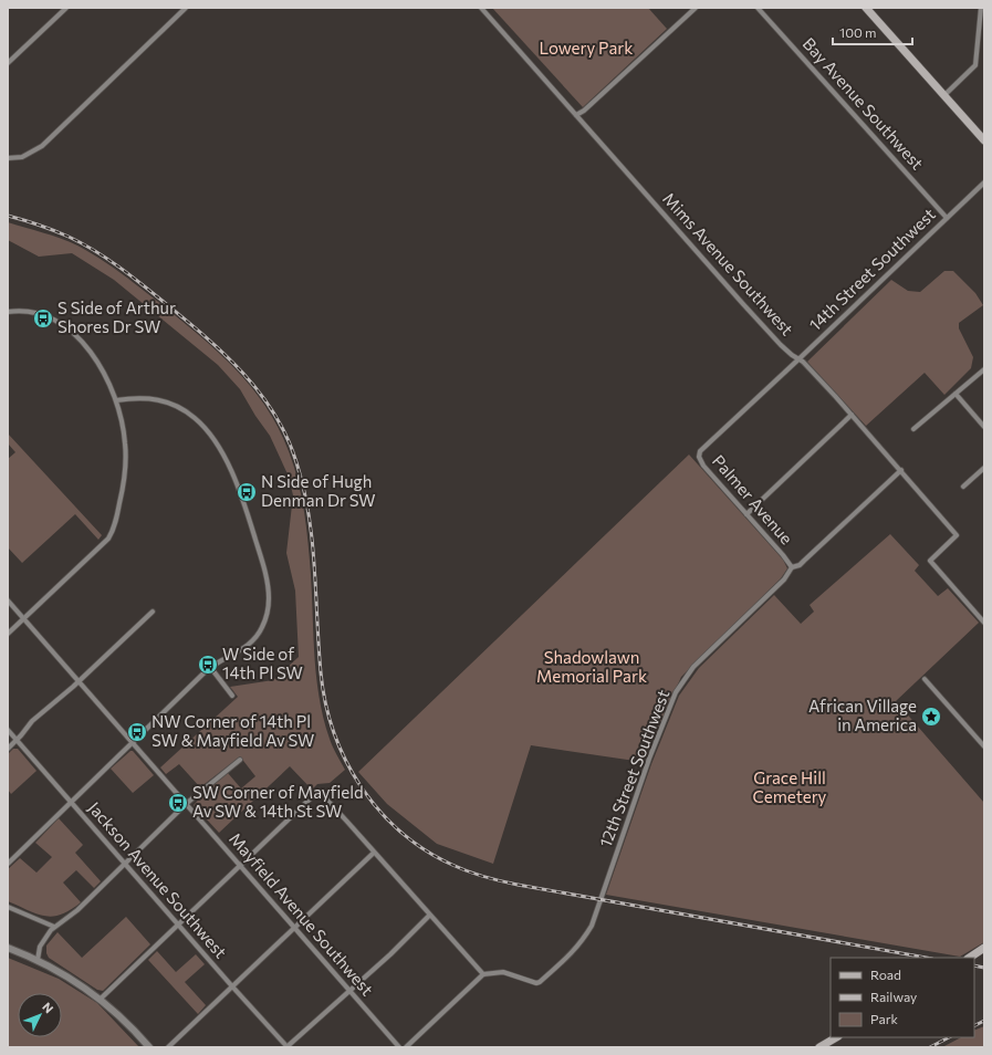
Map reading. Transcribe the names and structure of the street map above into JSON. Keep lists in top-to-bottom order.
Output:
{
  "streets": {
    "street": [
      "Bay Avenue Southwest",
      "Mims Avenue Southwest",
      "14th Street Southwest",
      "Palmer Avenue",
      "12th Street Southwest",
      "Jackson Avenue Southwest",
      "Mayfield Avenue Southwest"
    ]
  },
  "crossings": [
    ["Bay Avenue Southwest", "14th Street Southwest"],
    ["Mims Avenue Southwest", "14th Street Southwest"],
    ["Mims Avenue Southwest", "12th Street Southwest"],
    ["14th Street Southwest", "Palmer Avenue"],
    ["Palmer Avenue", "12th Street Southwest"]
  ],
  "parks": ["Lowery Park", "Shadowlawn Memorial Park", "Grace Hill Cemetery"],
  "places": {
    "bus stop": [
      "S Side of Arthur Shores Dr SW",
      "N Side of Hugh Denman Dr SW",
      "W Side of 14th Pl SW",
      "NW Corner of 14th Pl SW & Mayfield Av SW",
      "SW Corner of Mayfield Av SW & 14th St SW"
    ],
    "place": ["African Village in America"]
  },
  "legend": ["Road", "Railway", "Park"],
  "scale_bar": "100 m",
  "north": "top right"
}
